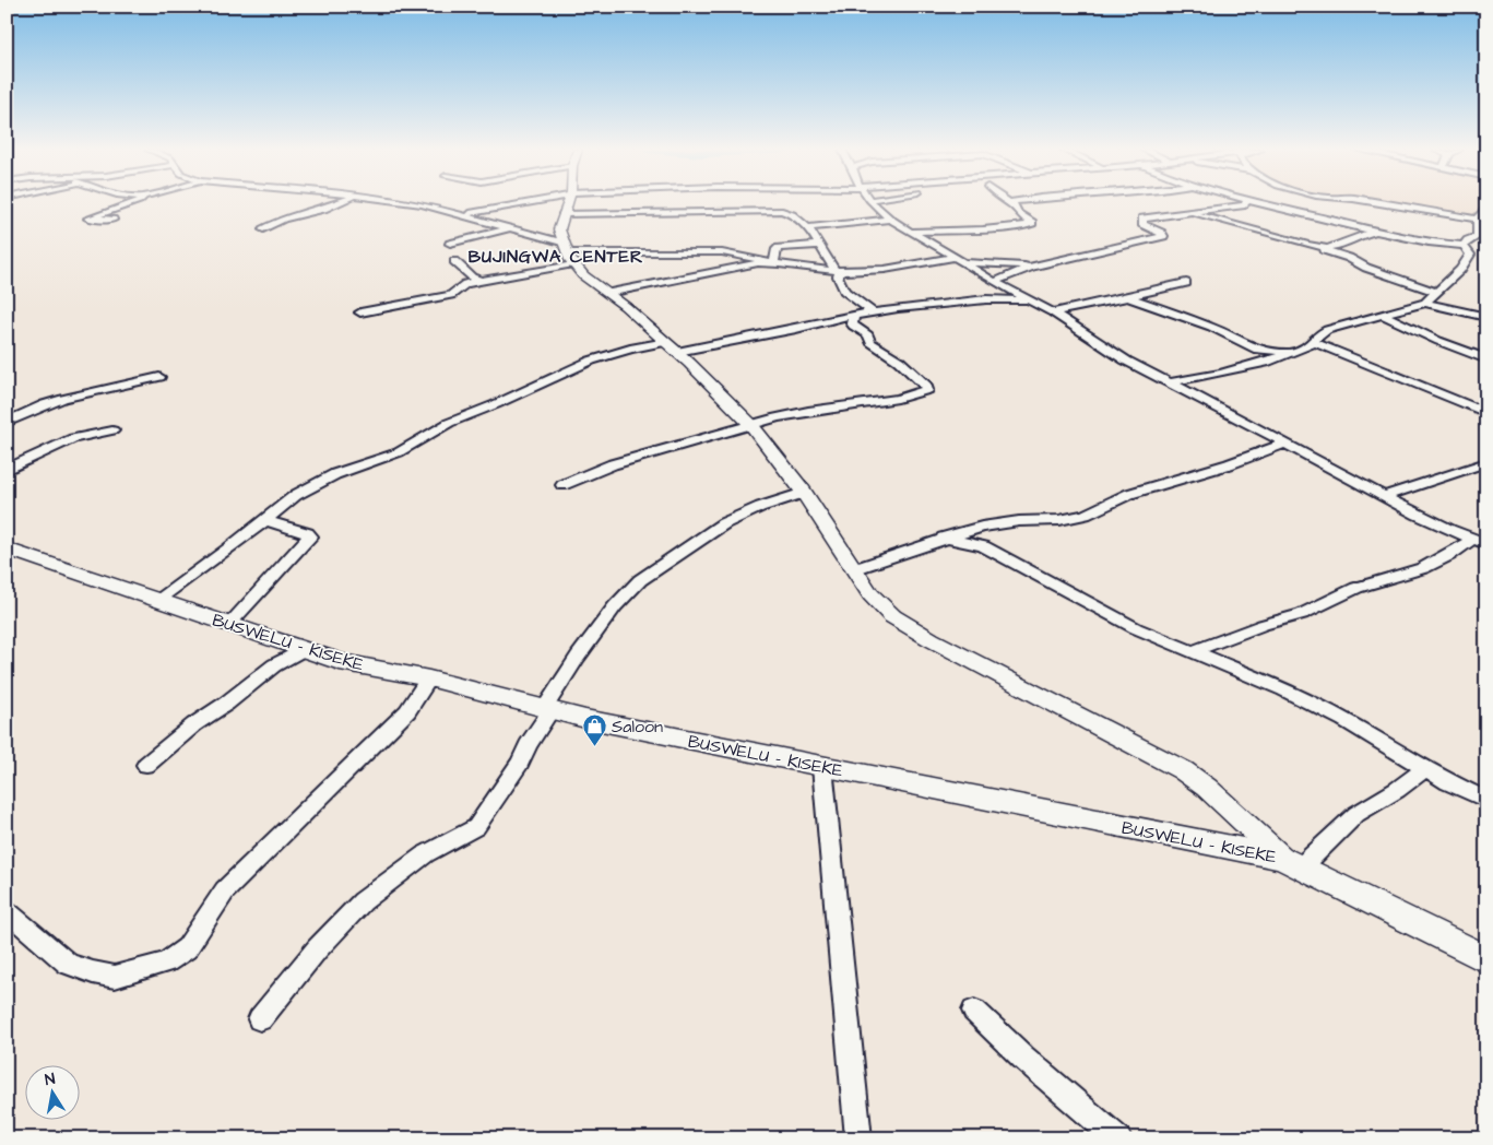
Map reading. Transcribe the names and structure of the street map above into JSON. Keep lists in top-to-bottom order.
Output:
{
  "streets": {
    "main road": ["BUSWELU - KISEKE"]
  },
  "districts": ["BUJINGWA CENTER"],
  "places": {
    "shop": ["Saloon"]
  },
  "north": "top"
}
